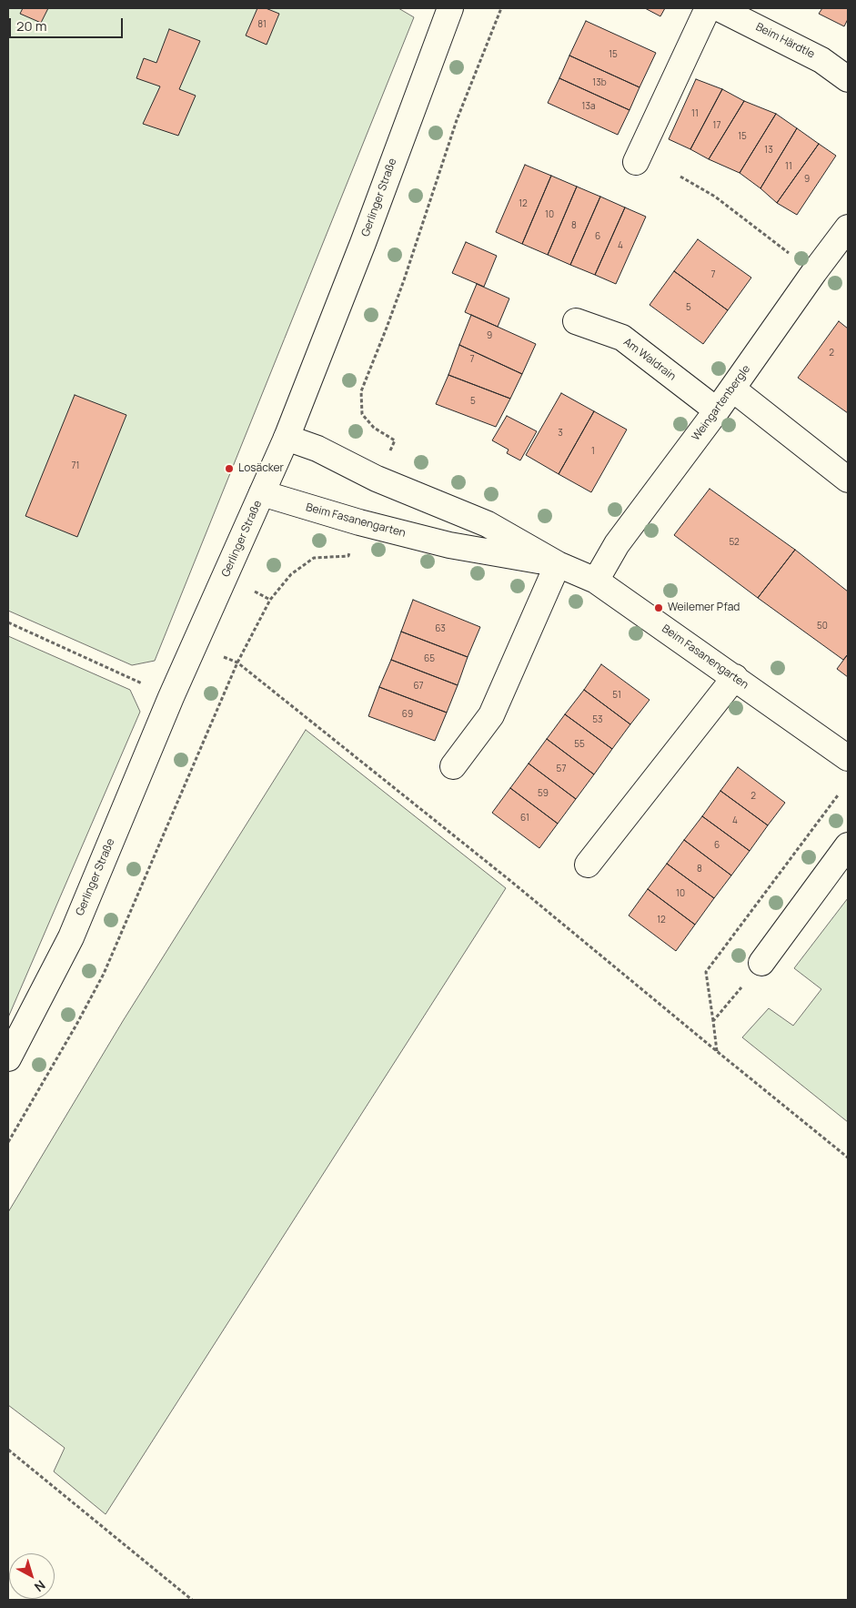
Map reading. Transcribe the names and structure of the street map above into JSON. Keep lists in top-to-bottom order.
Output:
{
  "streets": {
    "street": [
      "Beim Härdtle",
      "Gerlinger Straße",
      "Am Waldrain",
      "Weingartenbergle",
      "Beim Fasanengarten"
    ]
  },
  "crossings": [
    ["Gerlinger Straße", "Beim Fasanengarten"],
    ["Am Waldrain", "Weingartenbergle"],
    ["Weingartenbergle", "Beim Fasanengarten"]
  ],
  "places": ["Losäcker", "Weilemer Pfad"],
  "house_numbers": [
    "81",
    "15",
    "13b",
    "13a",
    "11",
    "17",
    "15",
    "13",
    "11",
    "9",
    "12",
    "10",
    "8",
    "6",
    "4",
    "7",
    "5",
    "9",
    "2",
    "7",
    "5",
    "3",
    "1",
    "71",
    "52",
    "50",
    "63",
    "65",
    "67",
    "51",
    "69",
    "53",
    "55",
    "57",
    "59",
    "2",
    "61",
    "4",
    "6",
    "8",
    "10",
    "12"
  ],
  "scale_bar": "20 m",
  "north": "bottom right"
}
